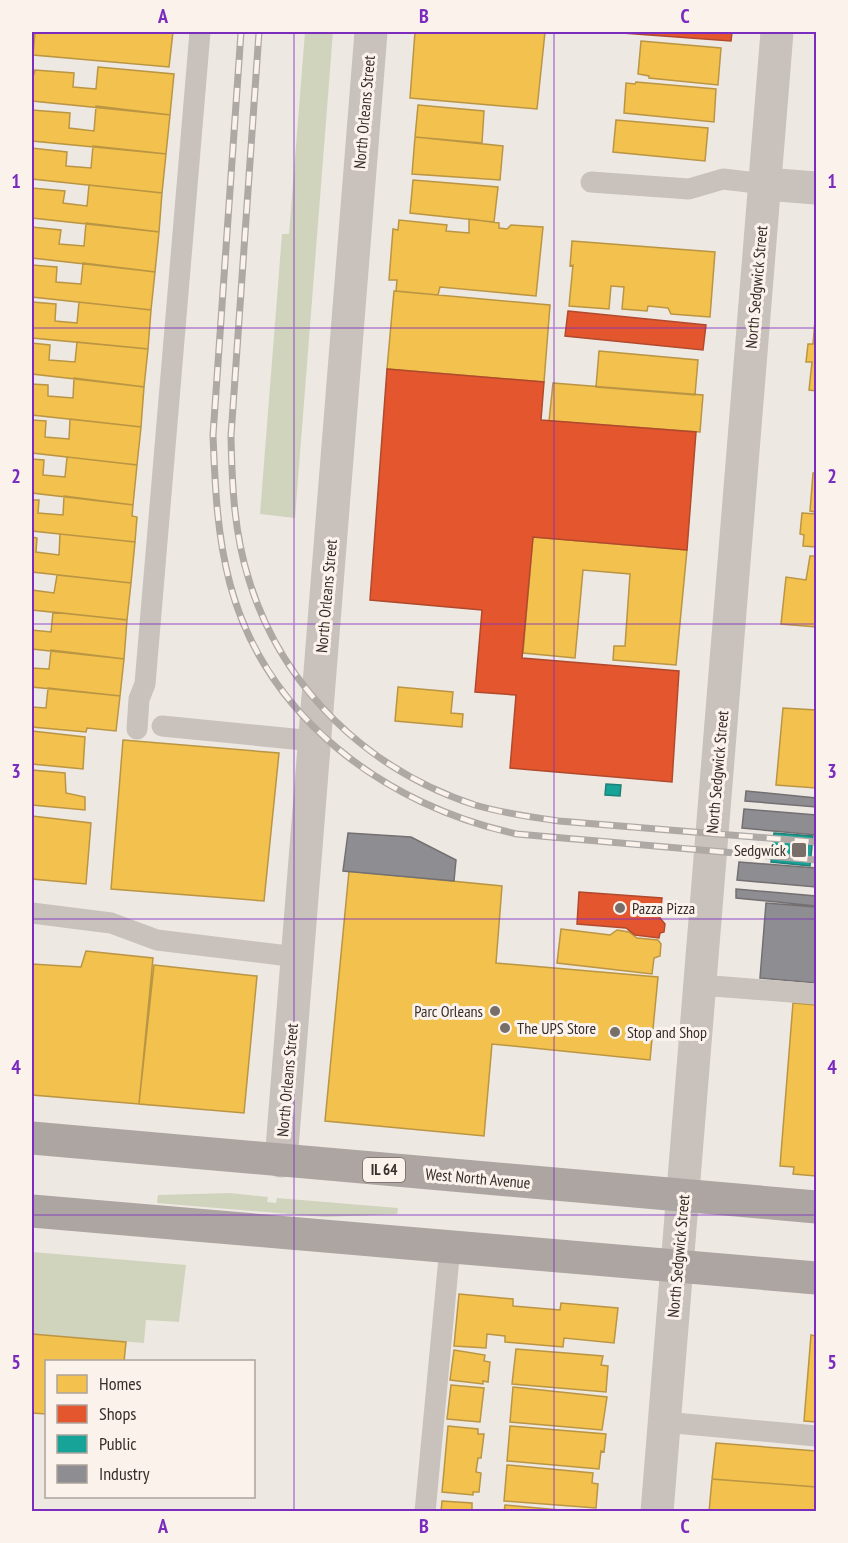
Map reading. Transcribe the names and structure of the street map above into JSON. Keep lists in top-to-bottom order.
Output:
{
  "streets": {
    "main road": ["IL 64", "West North Avenue"],
    "street": ["North Orleans Street", "North Sedgwick Street"]
  },
  "crossings": [
    ["North Orleans Street", "West North Avenue"],
    ["North Sedgwick Street", "West North Avenue"]
  ],
  "places": {
    "transit": ["Sedgwick"],
    "other": [
      "Pazza Pizza",
      "Parc Orleans",
      "The UPS Store",
      "Stop and Shop"
    ]
  },
  "legend": [
    "Homes",
    "Shops",
    "Public",
    "Industry"
  ],
  "grid": {
    "columns": ["A", "B", "C"],
    "rows": [
      "1",
      "2",
      "3",
      "4",
      "5"
    ]
  }
}
